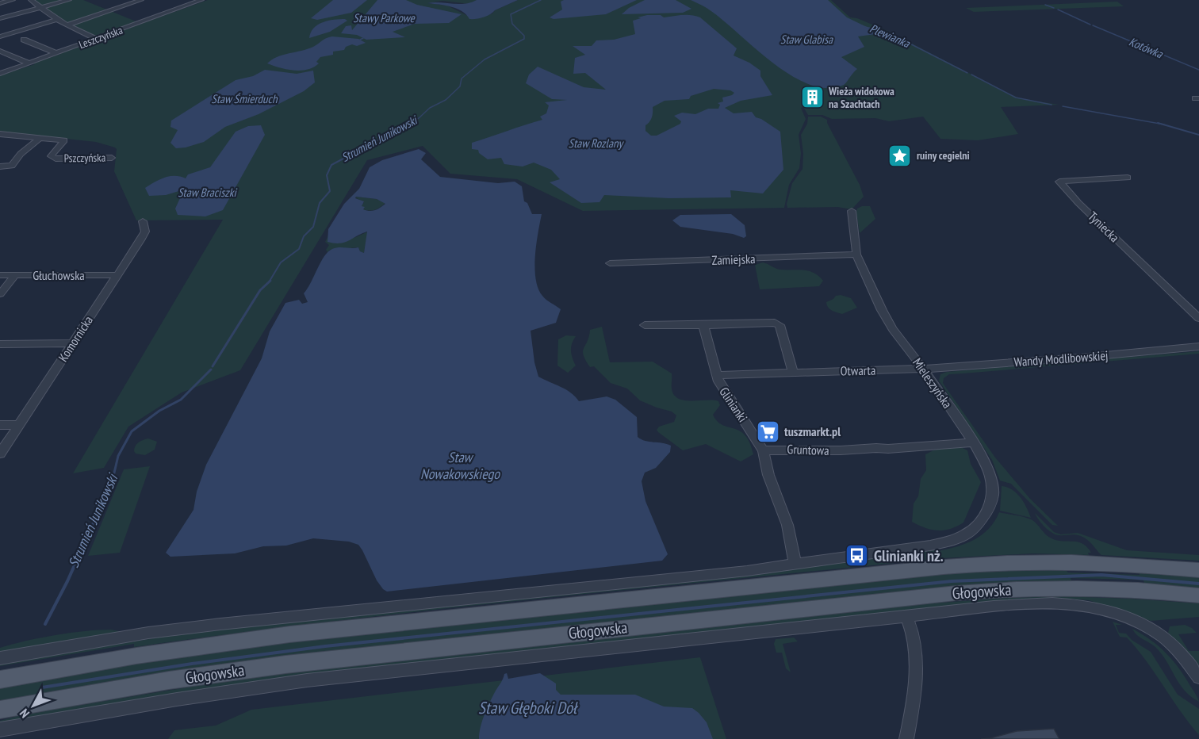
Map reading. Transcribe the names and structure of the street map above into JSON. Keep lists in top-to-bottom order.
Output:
{
  "streets": {
    "main road": ["Głogowska"],
    "street": [
      "Leszczyńska",
      "Pszczyńska",
      "Tyniecka",
      "Zamiejska",
      "Głuchowska",
      "Komornicka",
      "Wandy Modlibowskiej",
      "Otwarta",
      "Mieleszyńska",
      "Glinianki",
      "Gruntowa"
    ]
  },
  "crossings": [
    ["Zamiejska", "Mieleszyńska"],
    ["Głuchowska", "Komornicka"],
    ["Wandy Modlibowskiej", "Otwarta"],
    ["Wandy Modlibowskiej", "Mieleszyńska"],
    ["Otwarta", "Mieleszyńska"],
    ["Otwarta", "Glinianki"],
    ["Mieleszyńska", "Glinianki"],
    ["Mieleszyńska", "Gruntowa"],
    ["Glinianki", "Gruntowa"]
  ],
  "water": [
    "Stawy Parkowe",
    "Plewianka",
    "Staw Glabisa",
    "Kotówka",
    "Staw Śmierduch",
    "Strumień Junikowski",
    "Staw Rozlany",
    "Staw Braciszki",
    "Staw Nowakowskiego",
    "Staw Głęboki Dół"
  ],
  "places": {
    "building": ["Wieża widokowa na Szachtach"],
    "place": ["ruiny cegielni"],
    "supermarket": ["tuszmarkt.pl"],
    "bus stop": ["Glinianki nż."]
  },
  "north": "bottom left"
}
